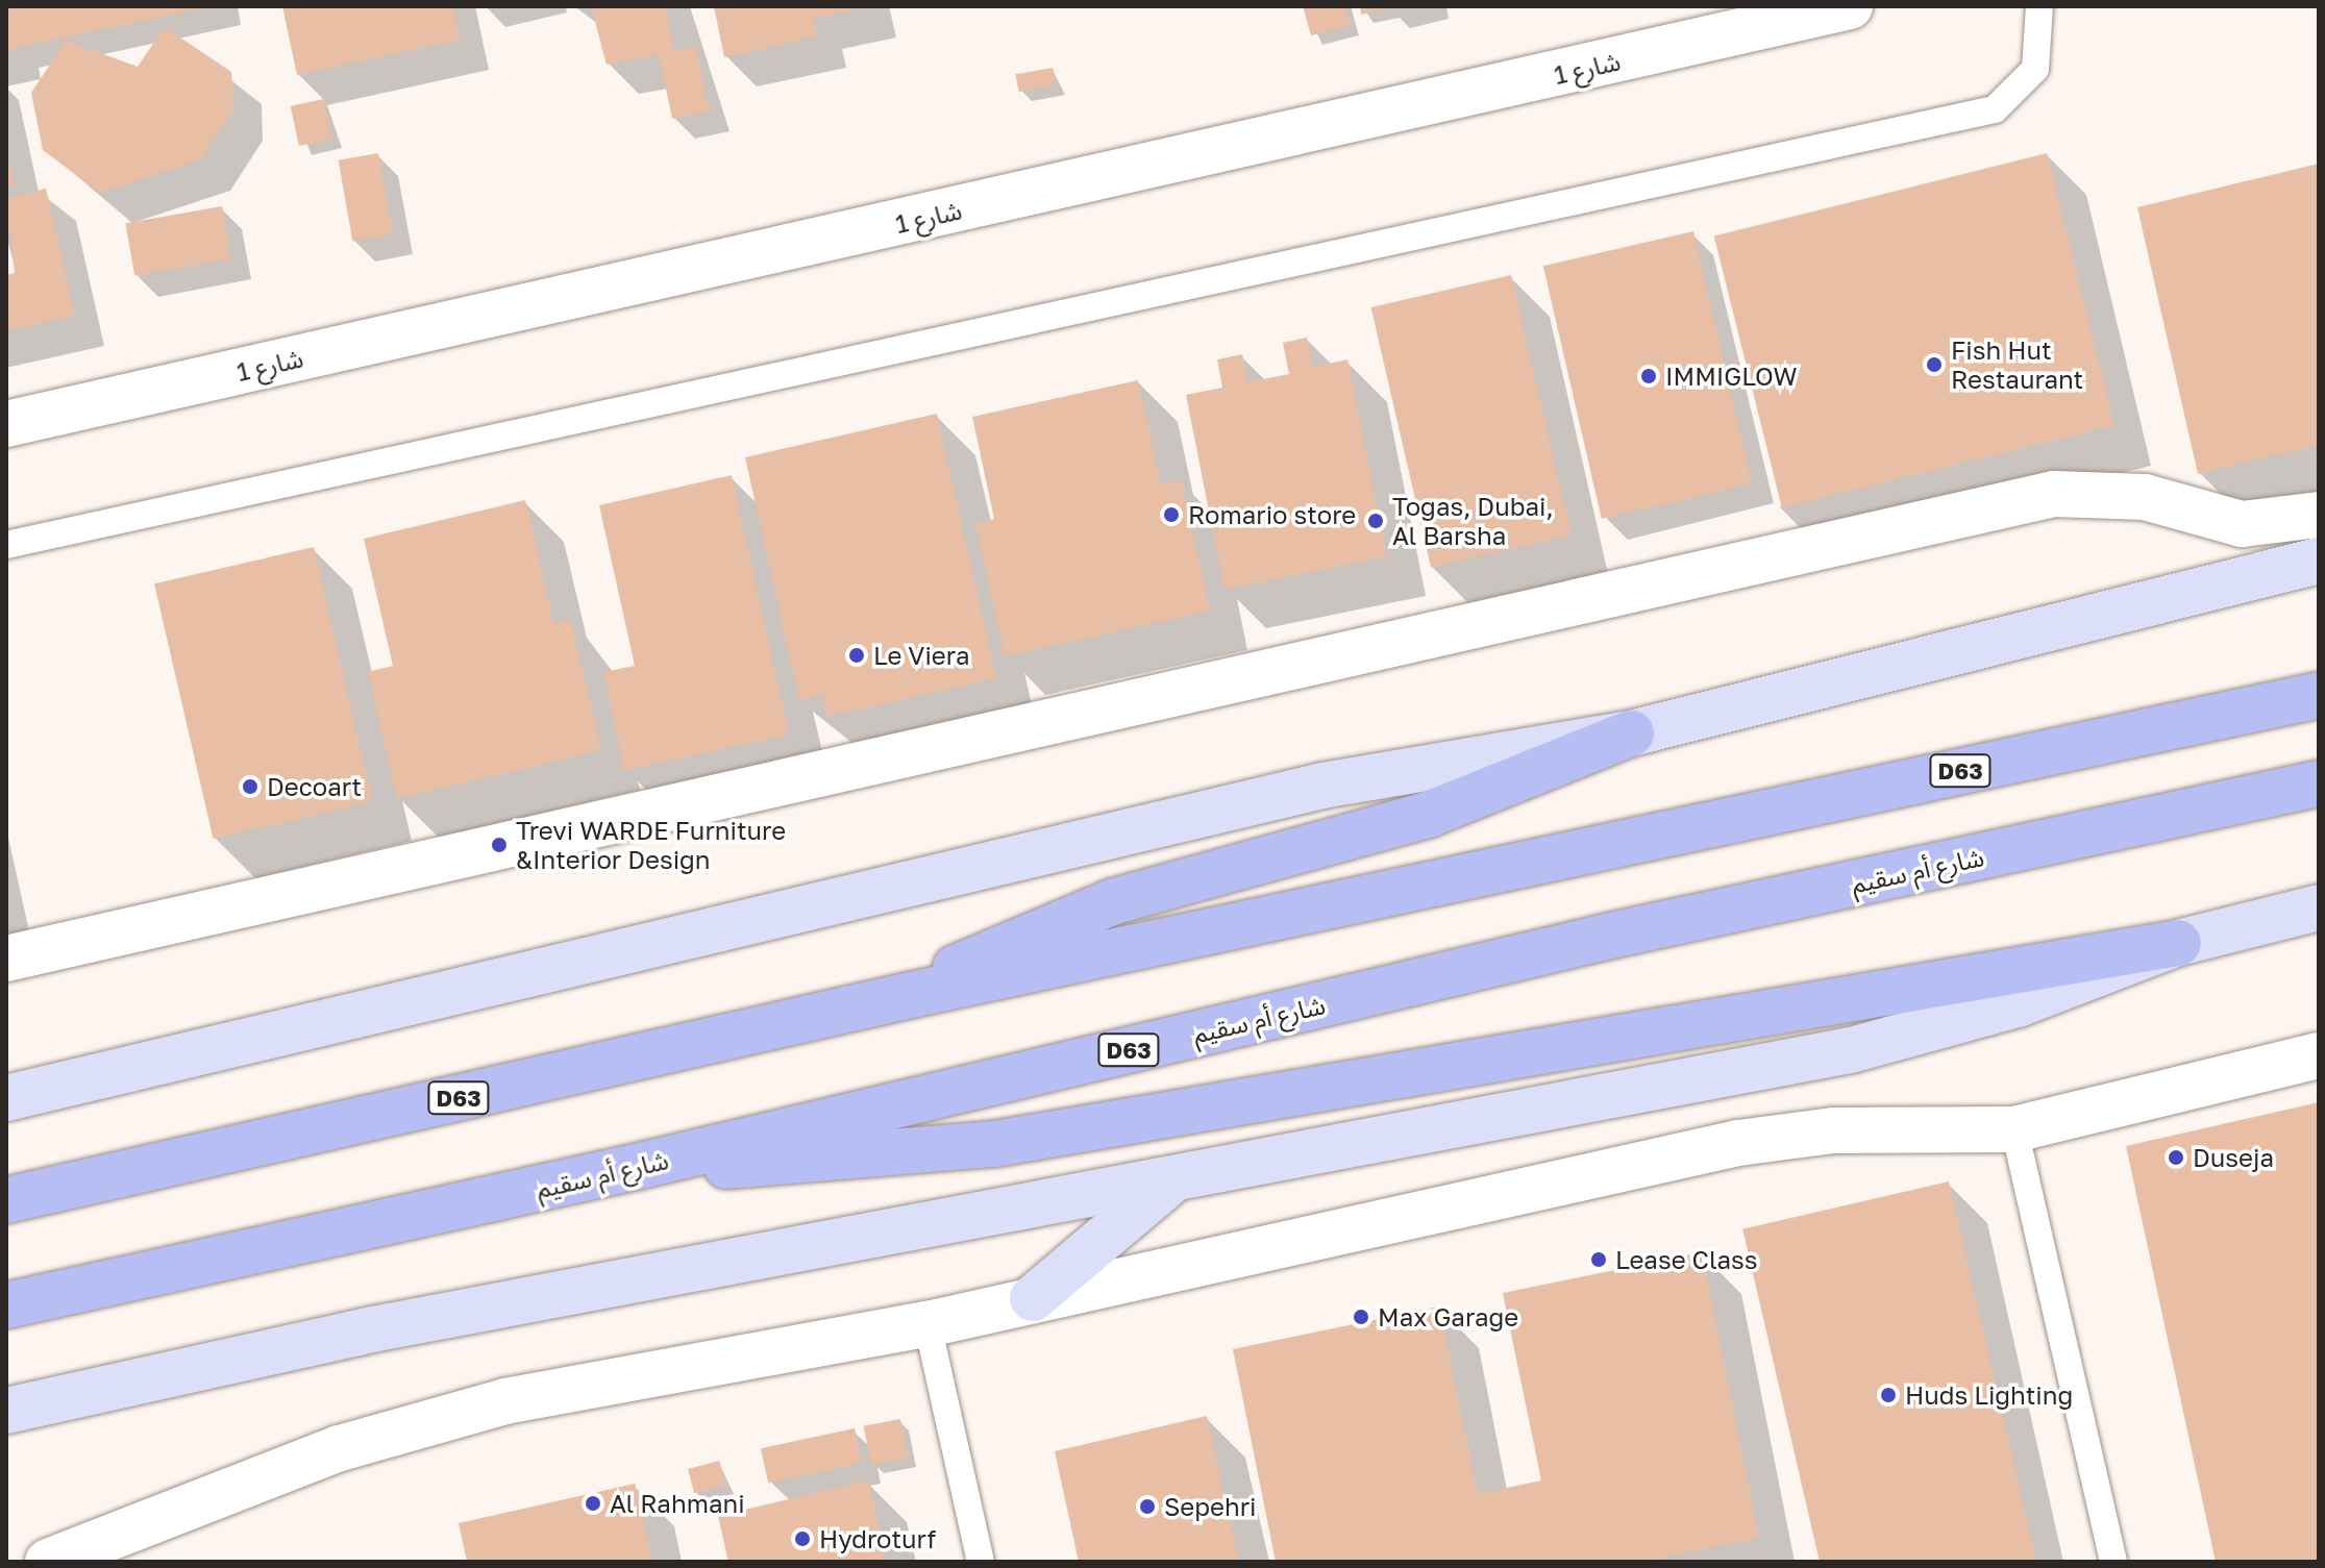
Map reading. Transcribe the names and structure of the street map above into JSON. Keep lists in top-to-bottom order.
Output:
{
  "streets": {
    "main road": ["D63", "شارع أم سقيم"],
    "street": ["شارع 1"]
  },
  "places": [
    "Fish Hut Restaurant",
    "IMMIGLOW",
    "Romario store",
    "Togas, Dubai, Al Barsha",
    "Le Viera",
    "Decoart",
    "Trevi WARDE Furniture &Interior Design",
    "Duseja",
    "Lease Class",
    "Max Garage",
    "Huds Lighting",
    "Al Rahmani",
    "Sepehri",
    "Hydroturf"
  ]
}
